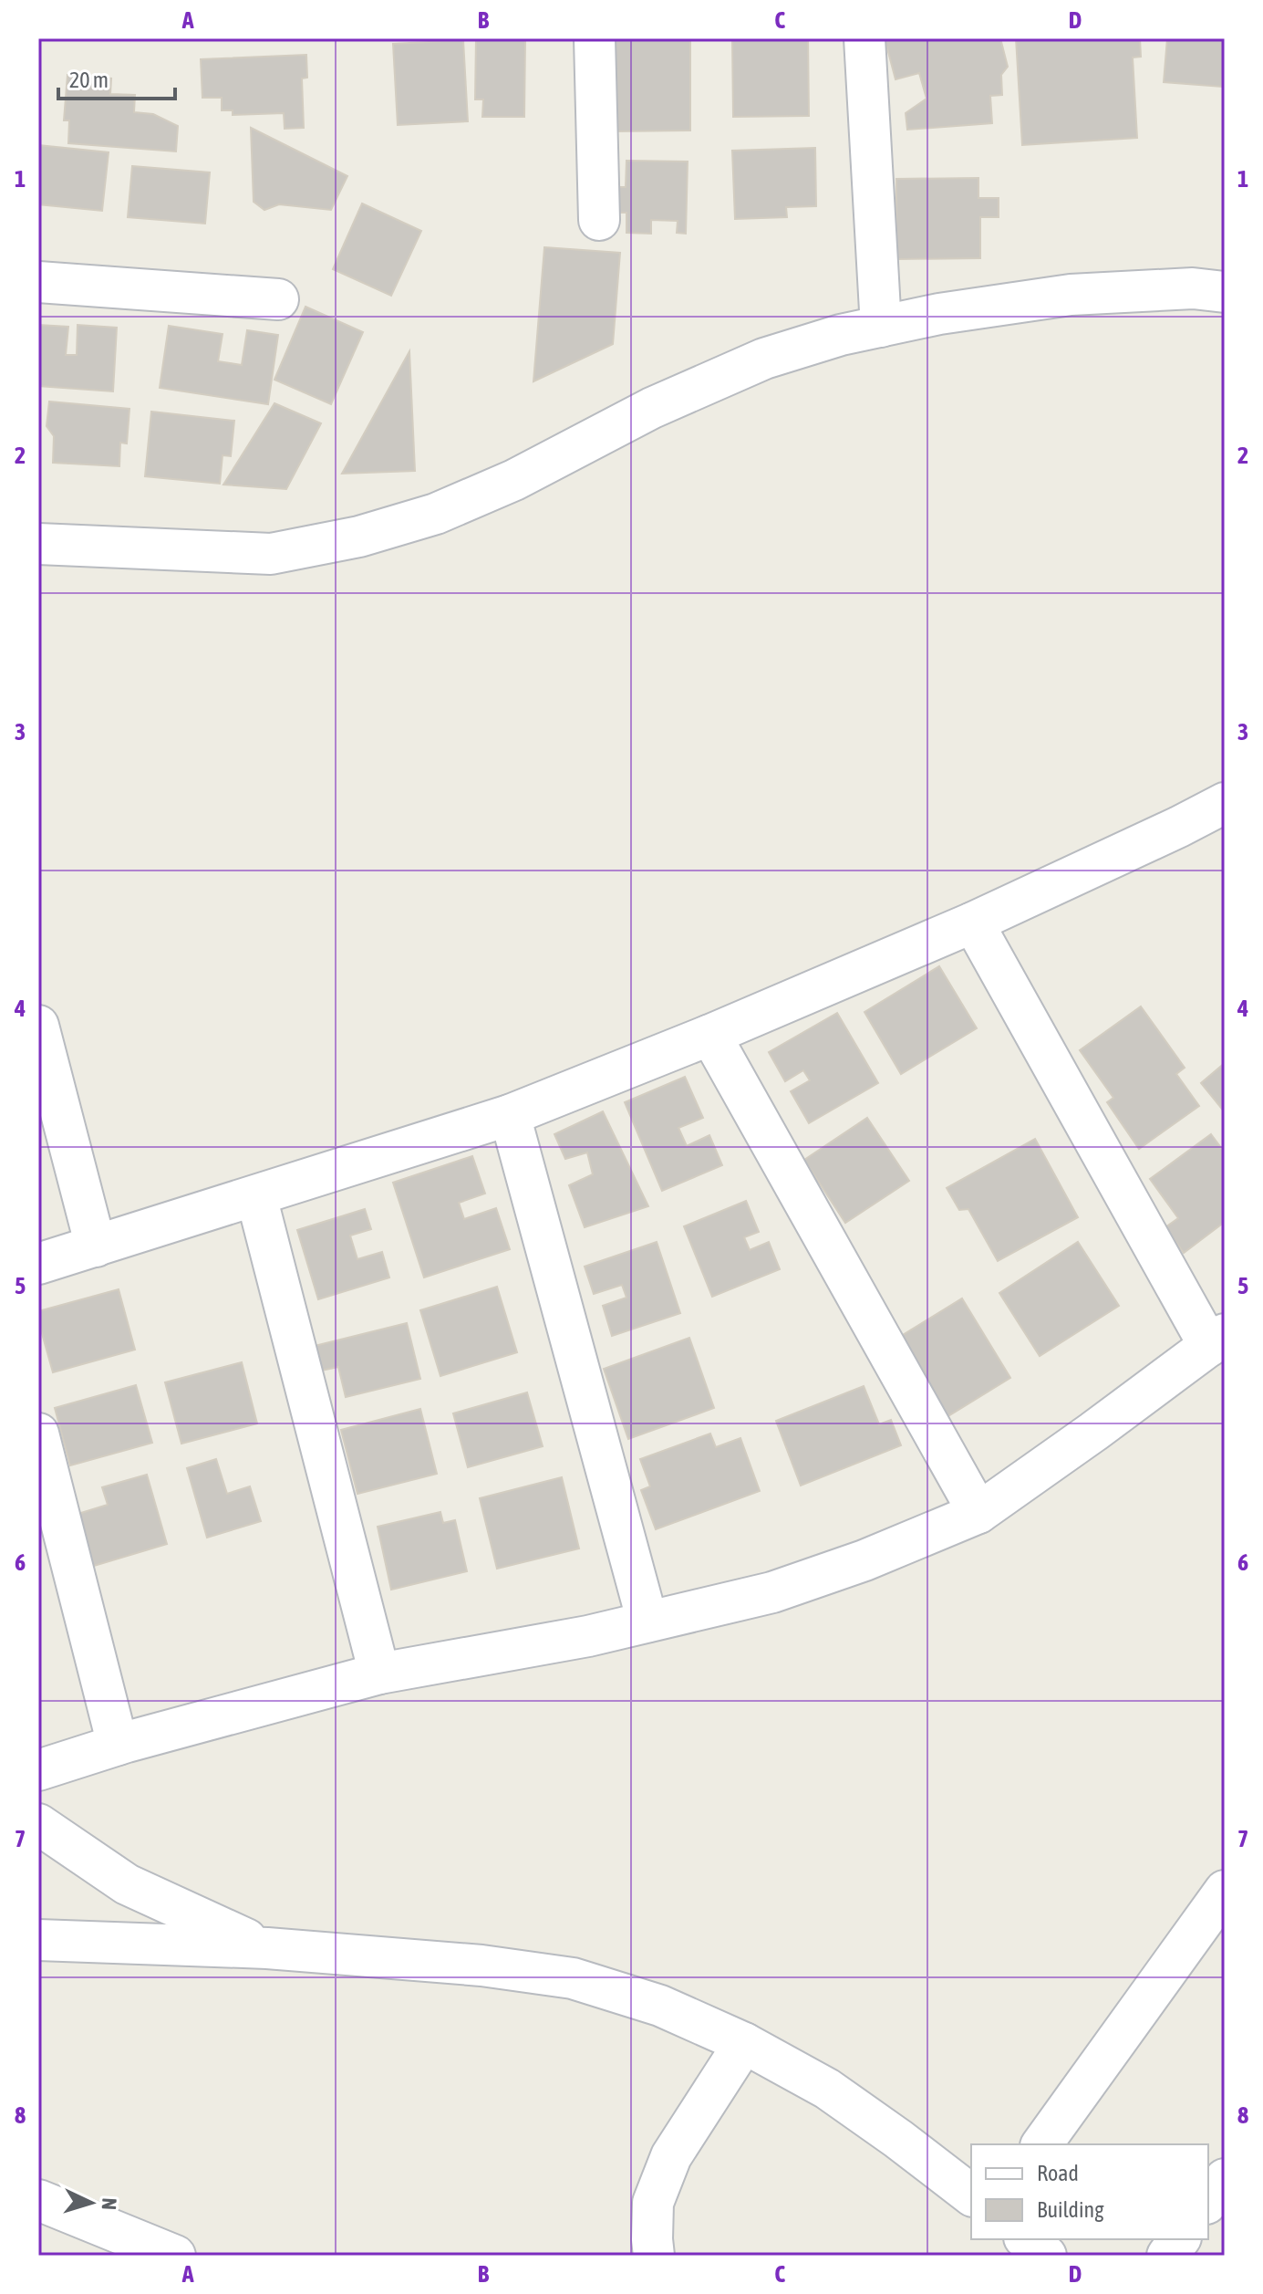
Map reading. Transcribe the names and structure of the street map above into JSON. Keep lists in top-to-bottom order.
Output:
{
  "legend": ["Road", "Building"],
  "scale_bar": "20 m",
  "north": "right",
  "grid": {
    "columns": [
      "A",
      "B",
      "C",
      "D"
    ],
    "rows": [
      "1",
      "2",
      "3",
      "4",
      "5",
      "6",
      "7",
      "8"
    ]
  }
}
